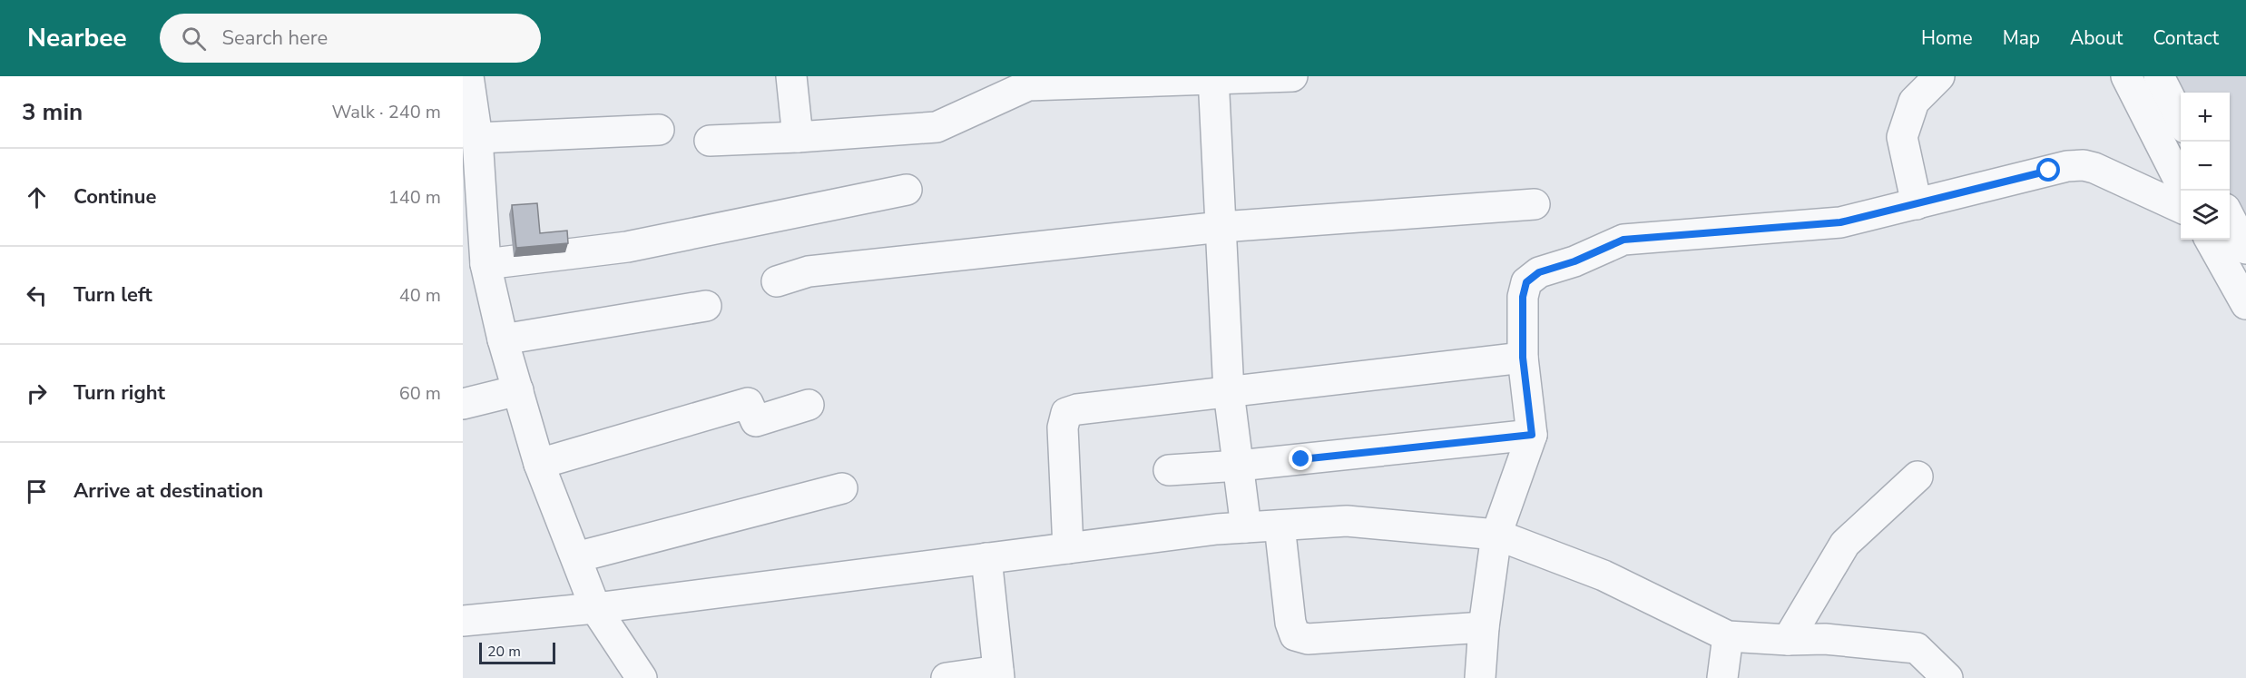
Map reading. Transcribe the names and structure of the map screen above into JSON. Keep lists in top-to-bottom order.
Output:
{
  "scale_bar": "20 m",
  "page": {
    "header": "Nearbee",
    "search": "Search here",
    "nav": [
      "Home",
      "Map",
      "About",
      "Contact"
    ],
    "heading": ["3 min", "Walk · 240 m"],
    "map_buttons": ["+", "−"],
    "list": [
      ["Continue", "140 m"],
      ["Turn left", "40 m"],
      ["Turn right", "60 m"],
      "Arrive at destination"
    ],
    "scale": "20 m"
  }
}
